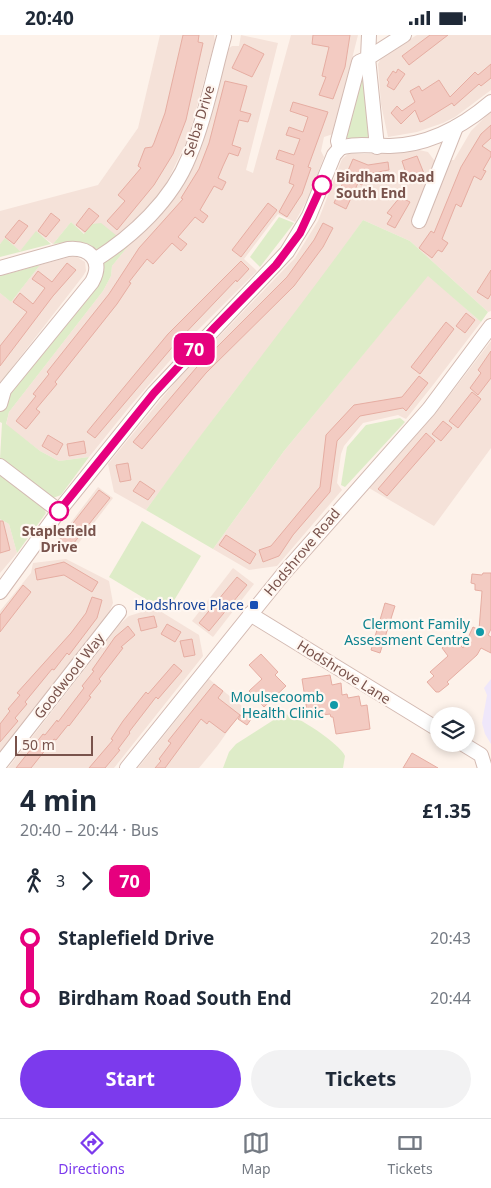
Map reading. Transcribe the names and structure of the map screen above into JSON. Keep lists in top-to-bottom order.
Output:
{
  "streets": {
    "street": [
      "Selba Drive",
      "Hodshrove Road",
      "Hodshrove Lane",
      "Goodwood Way"
    ]
  },
  "crossings": [
    ["Hodshrove Road", "Hodshrove Lane"]
  ],
  "places": {
    "other": [
      "Birdham Road South End",
      "Staplefield Drive",
      "Clermont Family Assessment Centre",
      "Moulsecoomb Health Clinic"
    ],
    "transit": ["Hodshrove Place"]
  },
  "lines": ["bus line 70"],
  "scale_bar": "50 m",
  "page": {
    "status": "20:40",
    "on_map": "70",
    "scale": "50 m",
    "heading": ["4 min", "20:40 – 20:44 · Bus", "£1.35"],
    "legs": ["3", "70"],
    "list": [
      {
        "name": "Staplefield Drive",
        "value": "20:43"
      },
      {
        "name": "Birdham Road South End",
        "value": "20:44"
      }
    ],
    "buttons": ["Start", "Tickets"],
    "tabs": ["Directions", "Map", "Tickets"]
  }
}
